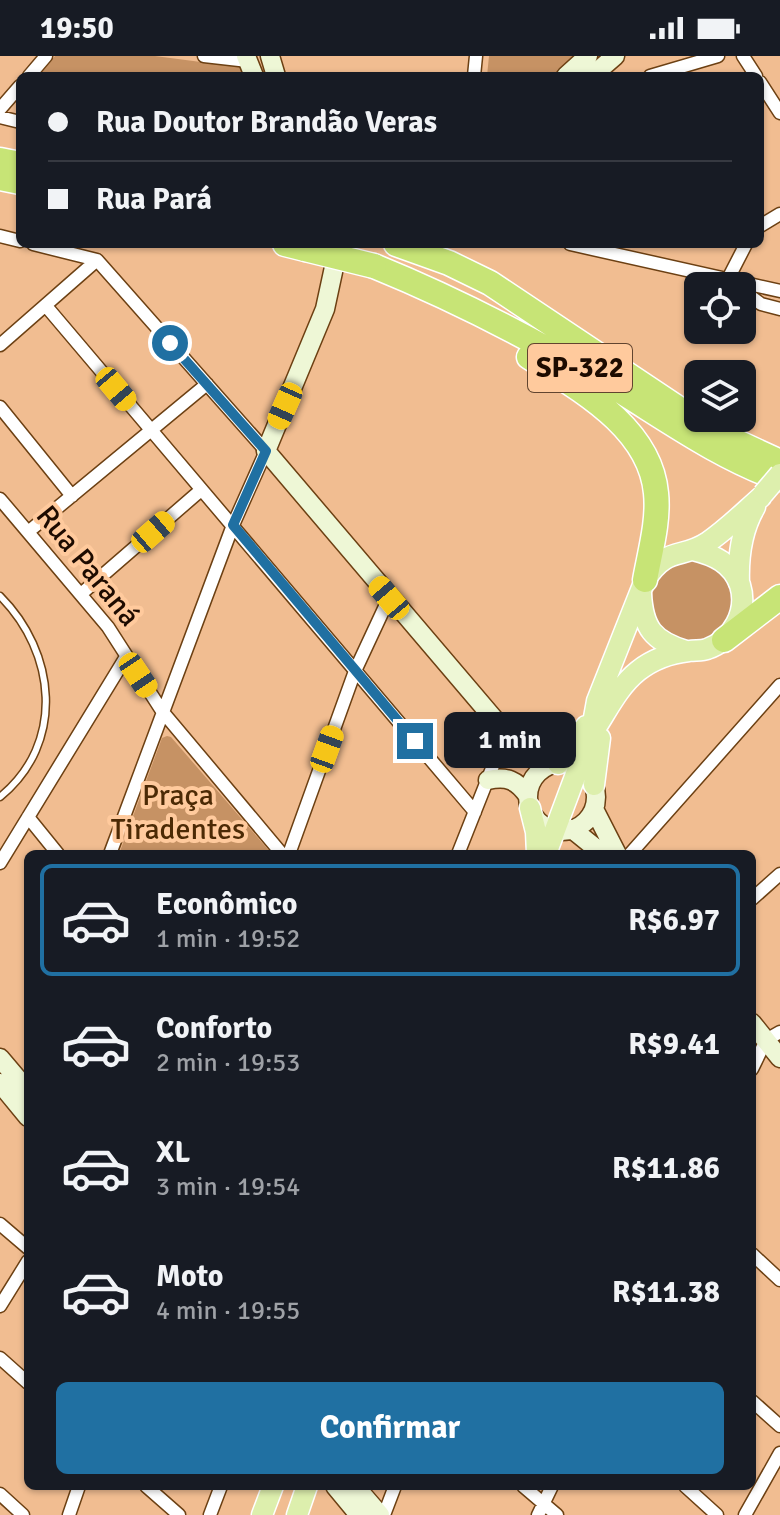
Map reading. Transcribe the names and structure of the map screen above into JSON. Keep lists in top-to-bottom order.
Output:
{
  "streets": {
    "highway": ["SP-322"],
    "street": ["Rua Paraná"]
  },
  "parks": ["Praça Tiradentes"],
  "page": {
    "status": "19:50",
    "banner": ["Rua Doutor Brandão Veras", "Rua Pará"],
    "bubble": "1 min",
    "list": [
      {
        "name": "Econômico",
        "note": "1 min · 19:52",
        "value": "R$6.97"
      },
      {
        "name": "Conforto",
        "note": "2 min · 19:53",
        "value": "R$9.41"
      },
      {
        "name": "XL",
        "note": "3 min · 19:54",
        "value": "R$11.86"
      },
      {
        "name": "Moto",
        "note": "4 min · 19:55",
        "value": "R$11.38"
      }
    ],
    "buttons": "Confirmar"
  }
}
